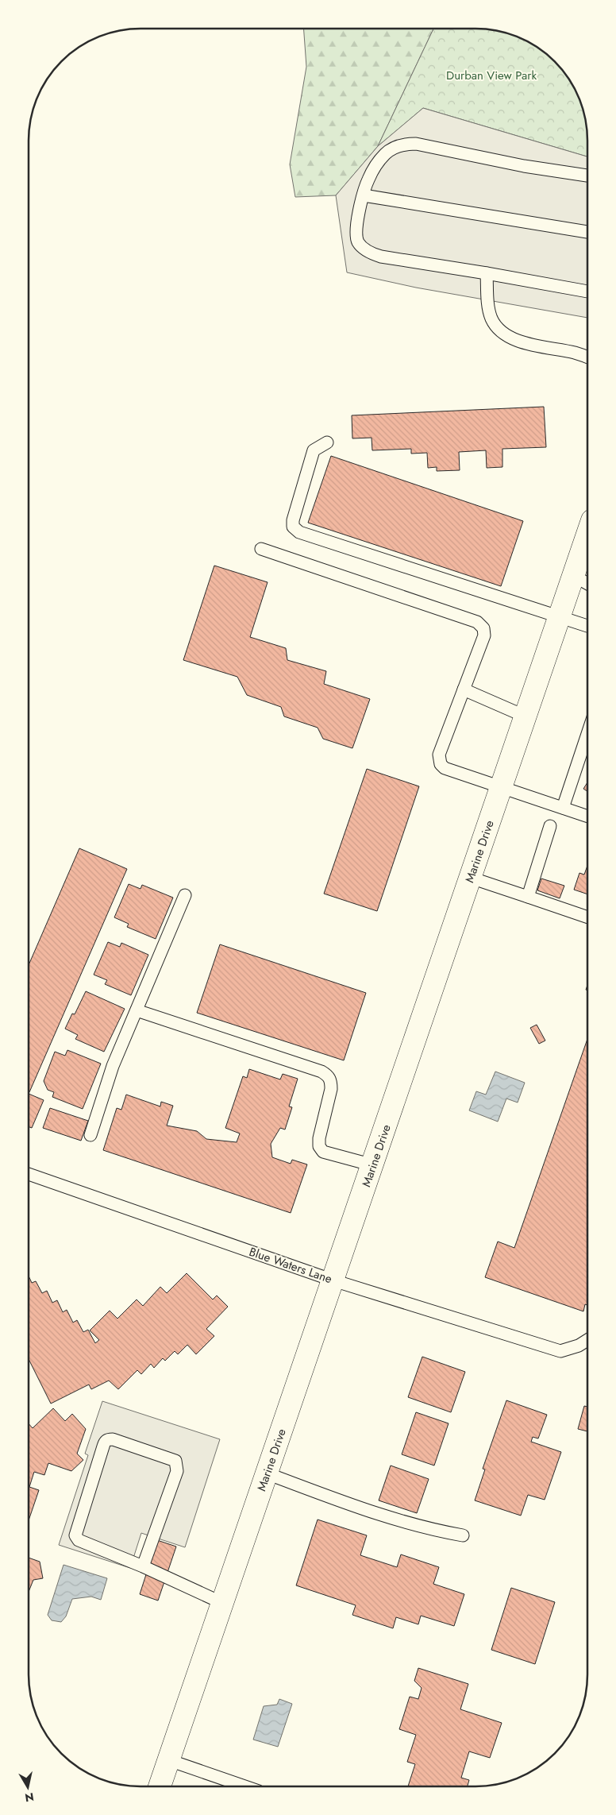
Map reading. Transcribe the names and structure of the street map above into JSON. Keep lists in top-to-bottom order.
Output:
{
  "streets": {
    "street": ["Marine Drive"],
    "lane": ["Blue Waters Lane"]
  },
  "crossings": [
    ["Marine Drive", "Blue Waters Lane"]
  ],
  "parks": ["Durban View Park"],
  "north": "bottom"
}
